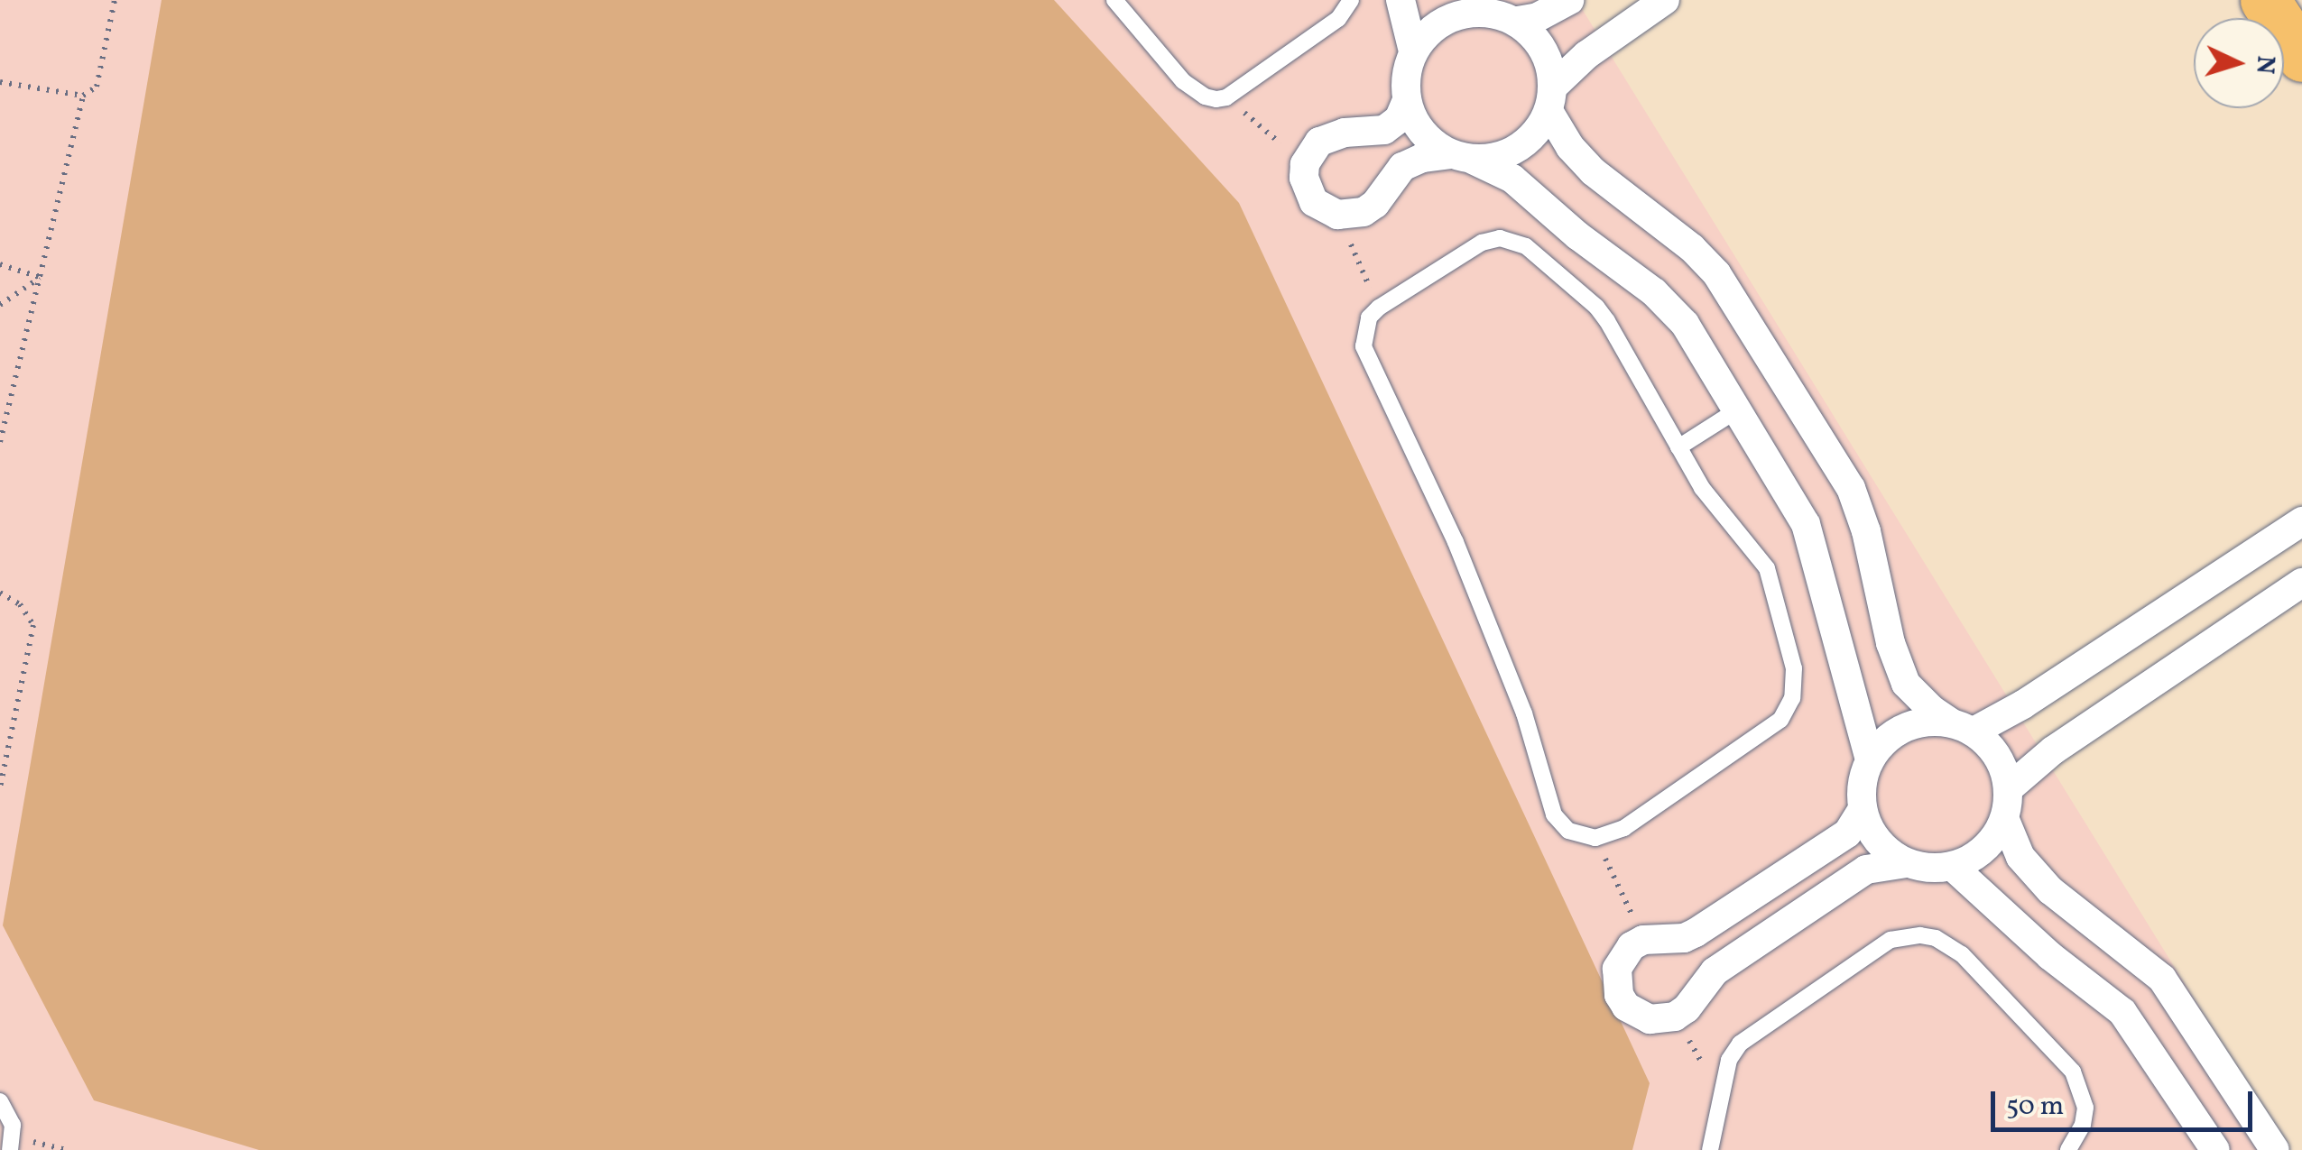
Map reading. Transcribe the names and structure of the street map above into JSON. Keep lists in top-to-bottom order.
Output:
{
  "scale_bar": "50 m",
  "north": "right"
}
